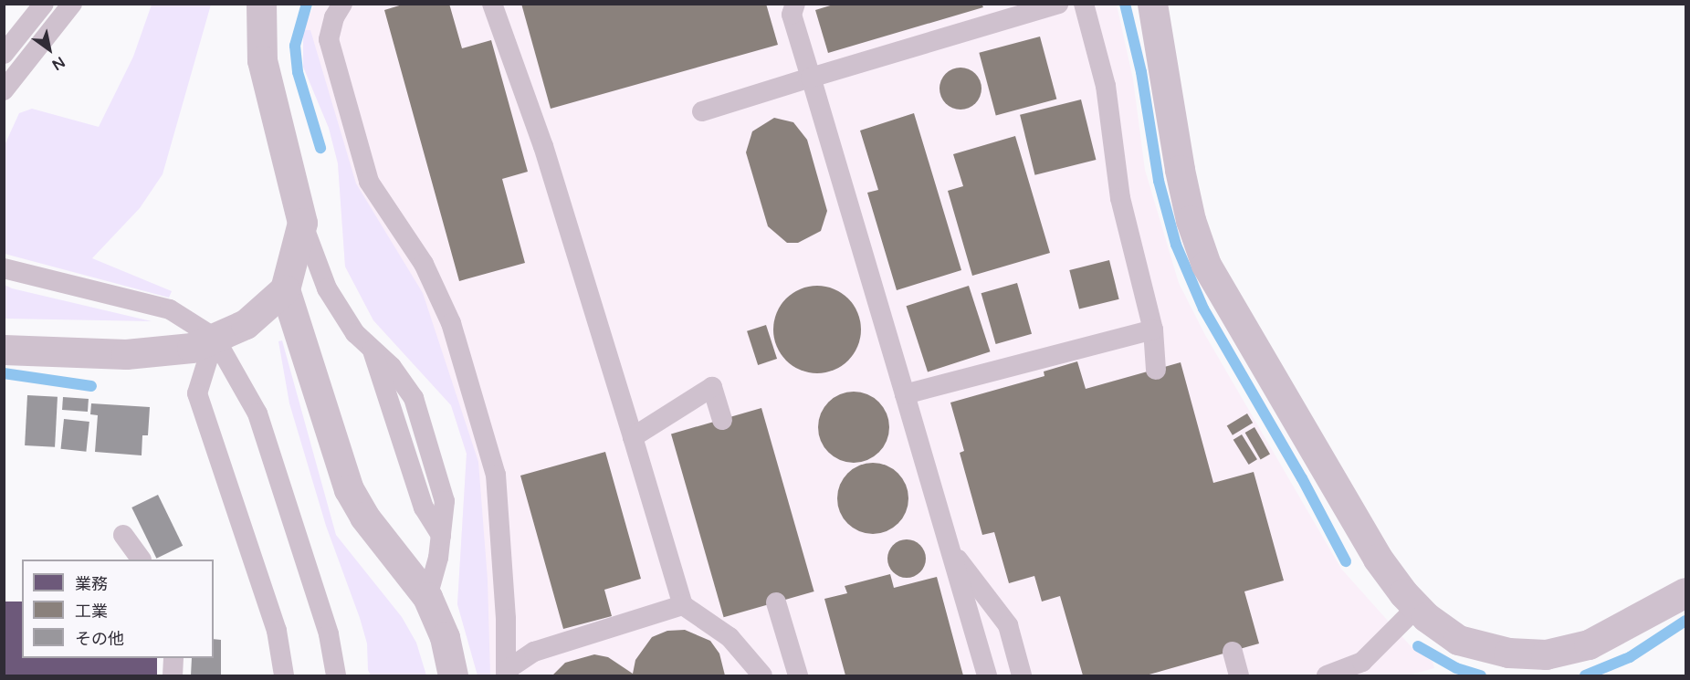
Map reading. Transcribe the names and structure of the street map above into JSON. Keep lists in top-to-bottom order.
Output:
{
  "legend": ["業務", "工業", "その他"],
  "north": "bottom right"
}
